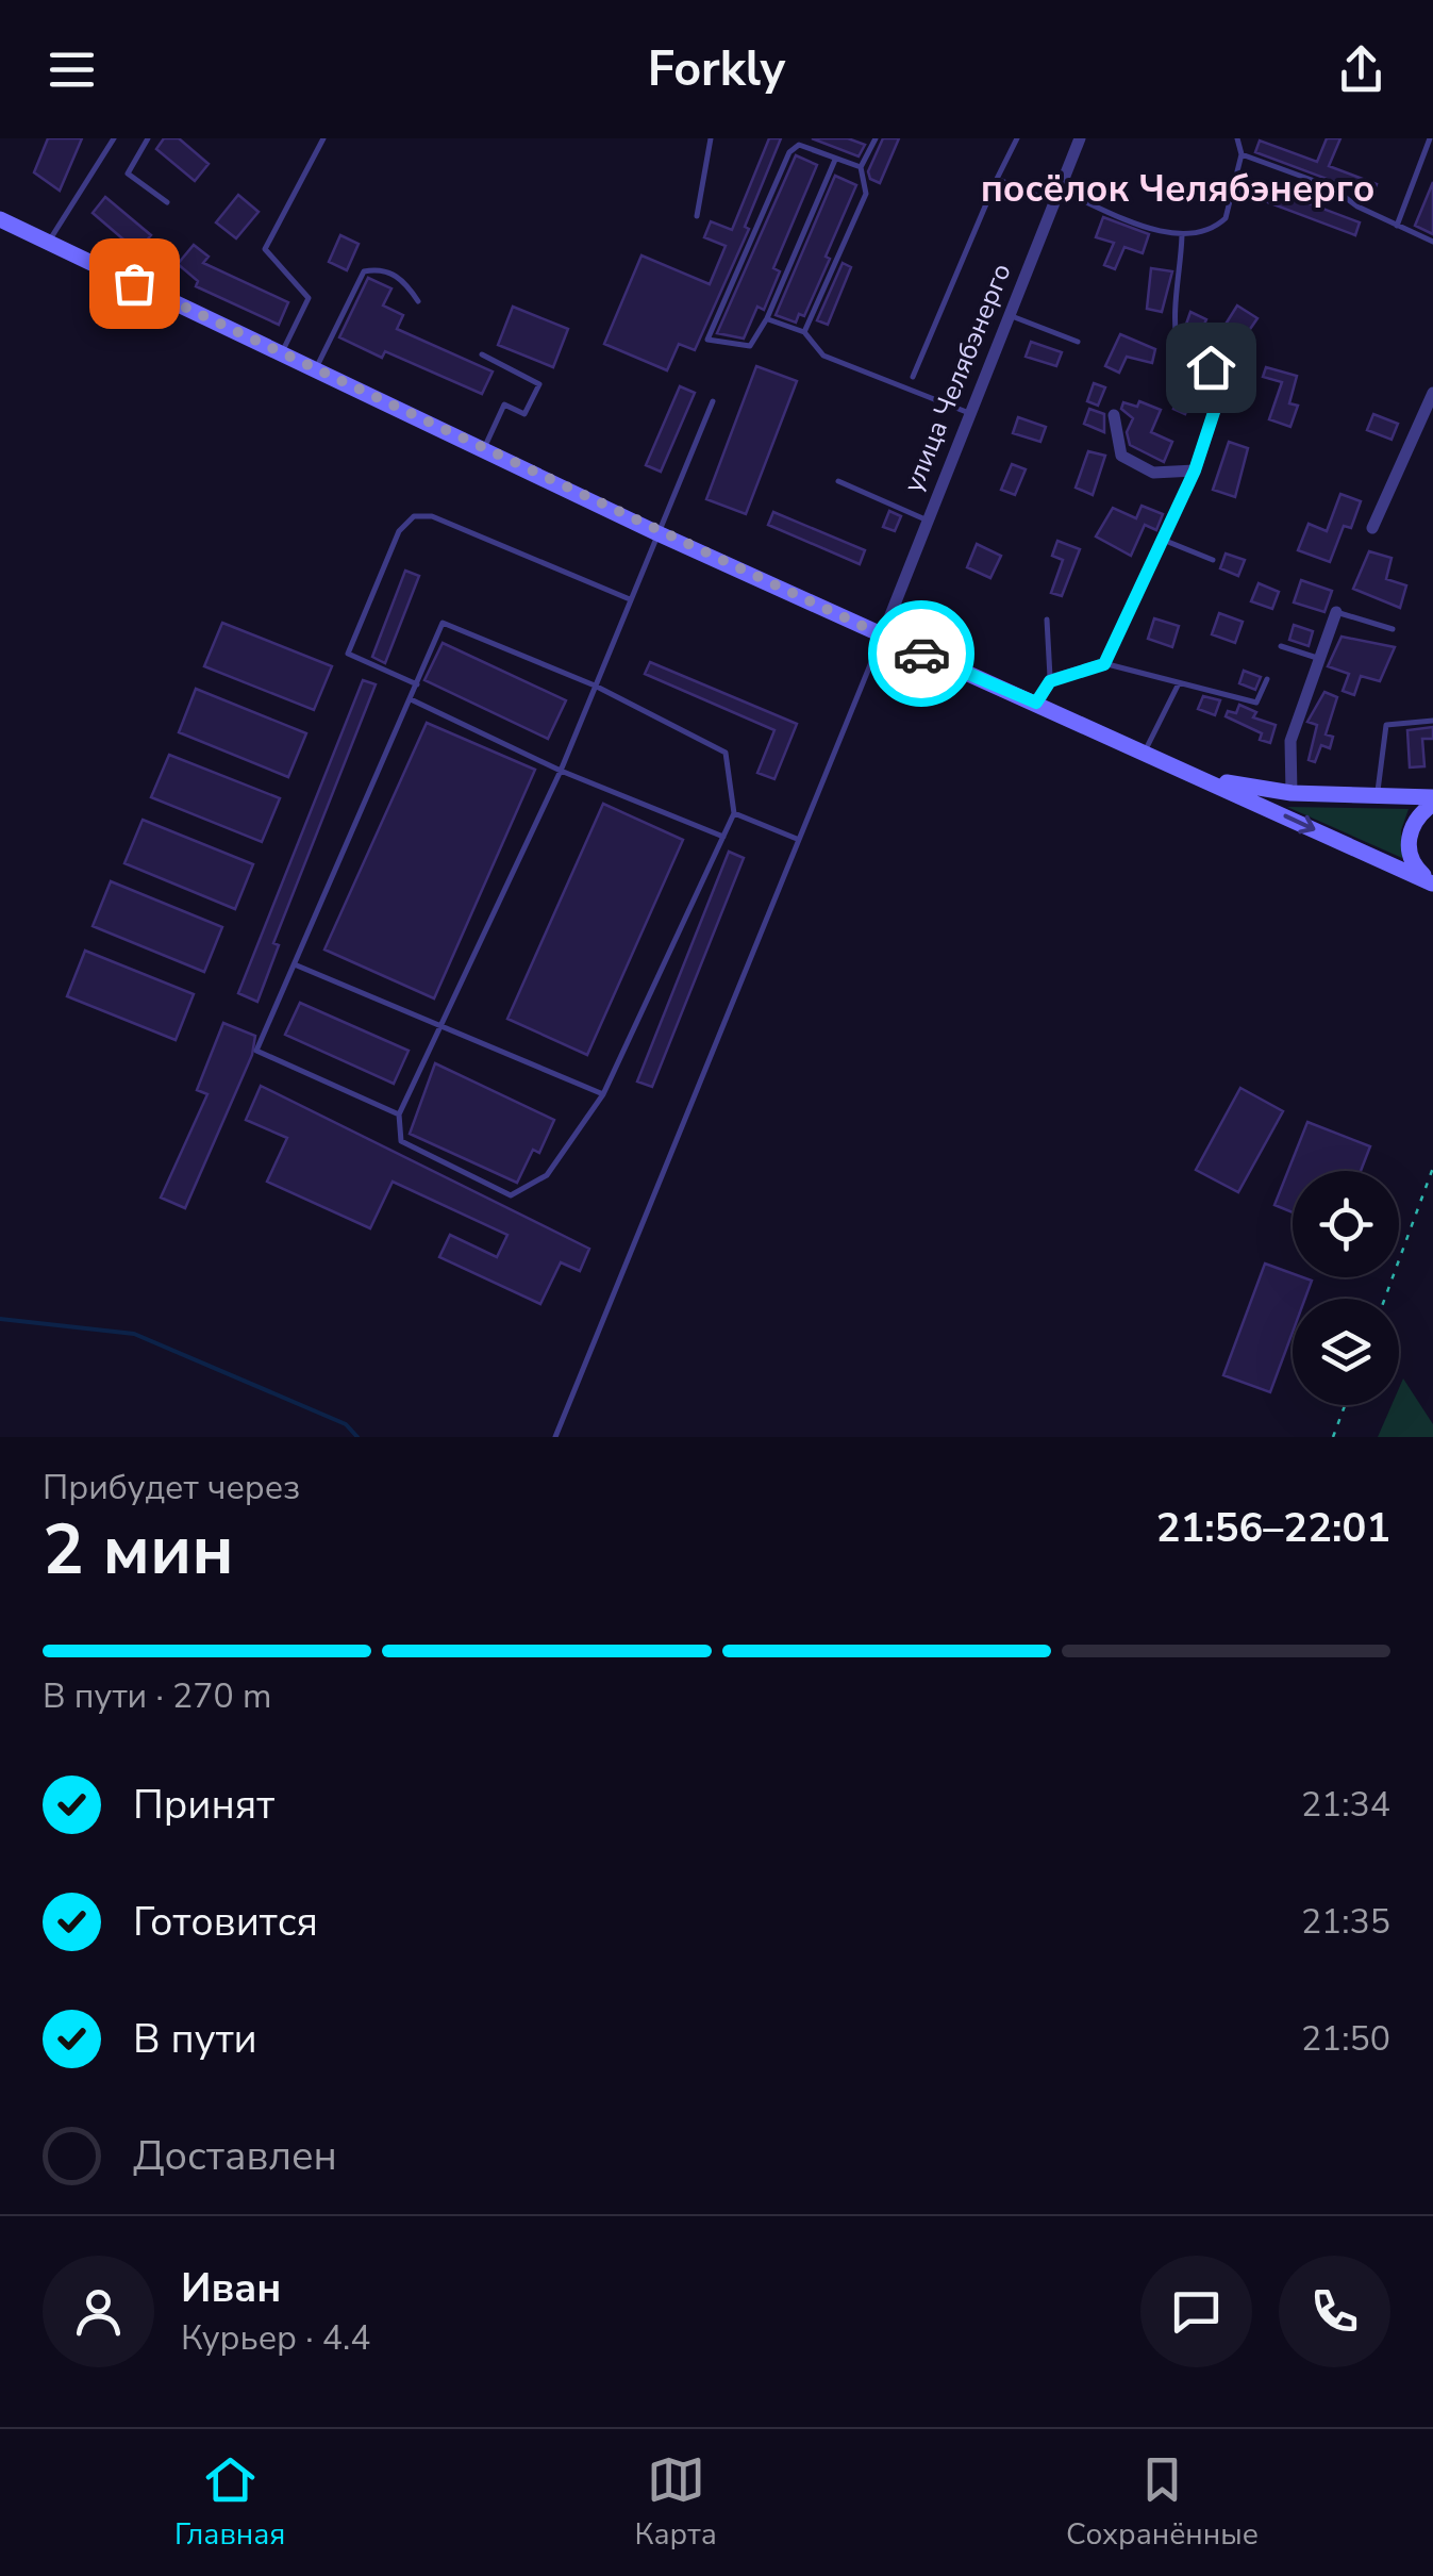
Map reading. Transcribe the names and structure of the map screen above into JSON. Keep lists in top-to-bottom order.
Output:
{
  "streets": {
    "street": ["улица Челябэнерго"]
  },
  "districts": ["посёлок Челябэнерго"],
  "page": {
    "header": "Forkly",
    "heading": ["2 мин", "Прибудет через", "21:56–22:01"],
    "panel": ["Иван", "Курьер · 4.4"],
    "bar": "В пути · 270 m",
    "list": [
      ["Принят", "21:34"],
      ["Готовится", "21:35"],
      ["В пути", "21:50"],
      "Доставлен"
    ],
    "tabs": ["Главная", "Карта", "Сохранённые"]
  }
}
